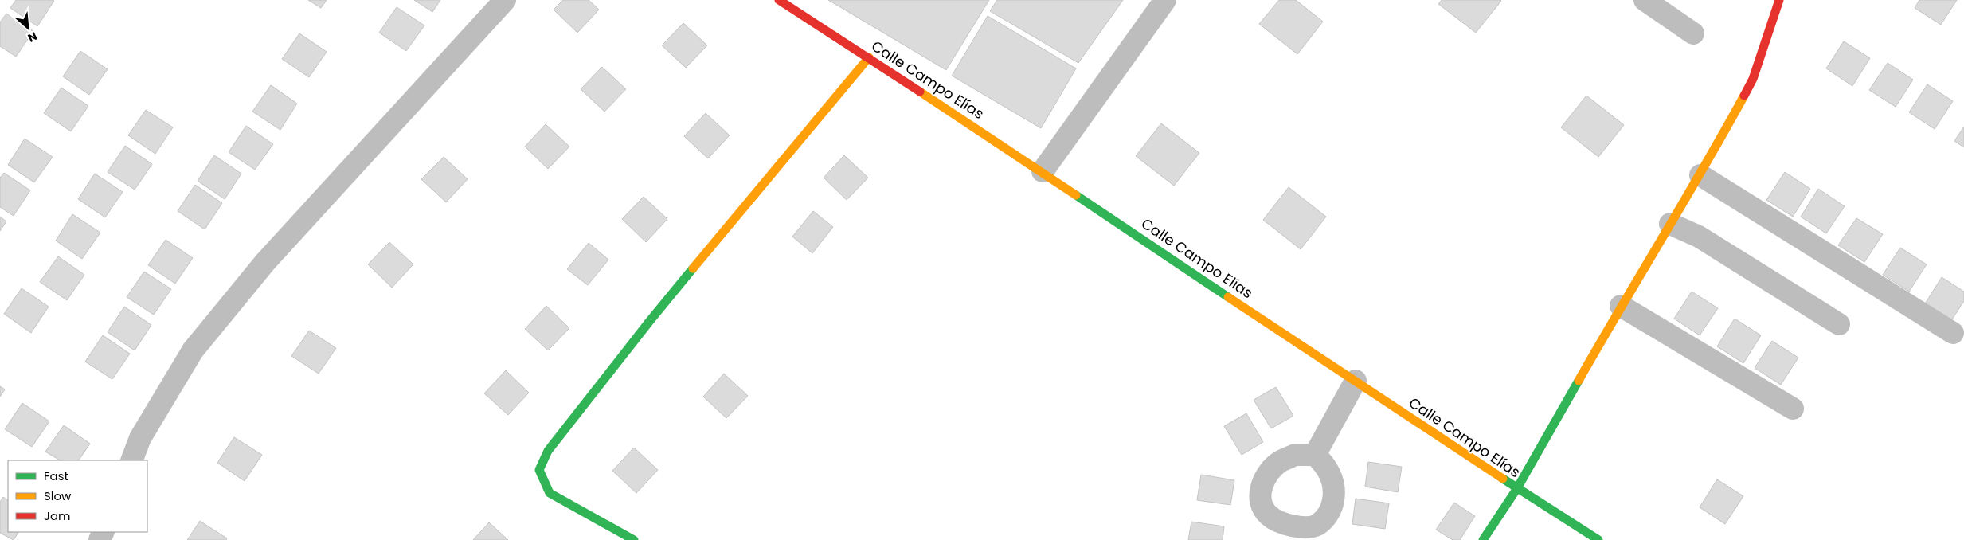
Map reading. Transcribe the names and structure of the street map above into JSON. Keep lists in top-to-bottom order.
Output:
{
  "streets": {
    "street": ["Calle Campo Elías"]
  },
  "legend": ["Fast", "Slow", "Jam"],
  "north": "bottom right"
}
